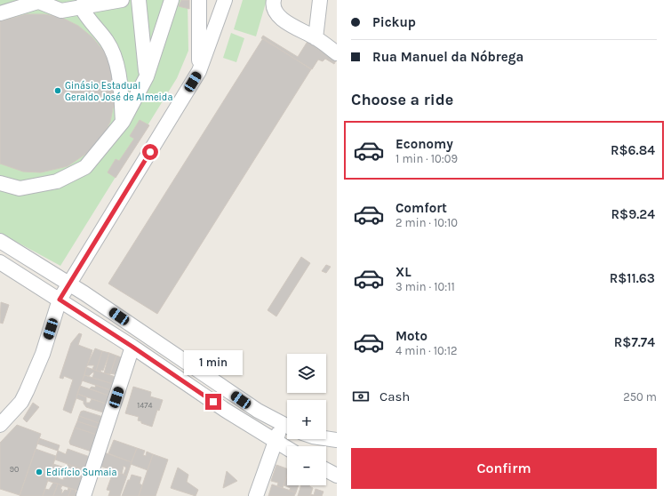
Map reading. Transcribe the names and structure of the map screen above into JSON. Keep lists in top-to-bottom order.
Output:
{
  "places": ["Ginásio Estadual Geraldo José de Almeida", "Edifício Sumaia"],
  "house_numbers": ["1474", "90"],
  "page": {
    "banner": ["Pickup", "Rua Manuel da Nóbrega"],
    "heading": "Choose a ride",
    "list": [
      {
        "name": "Economy",
        "note": "1 min · 10:09",
        "value": "R$6.84"
      },
      {
        "name": "Comfort",
        "note": "2 min · 10:10",
        "value": "R$9.24"
      },
      {
        "name": "XL",
        "note": "3 min · 10:11",
        "value": "R$11.63"
      },
      {
        "name": "Moto",
        "note": "4 min · 10:12",
        "value": "R$7.74"
      }
    ],
    "bubble": "1 min",
    "map_buttons": ["+", "−"],
    "pay": ["Cash", "250 m"],
    "buttons": "Confirm"
  }
}
